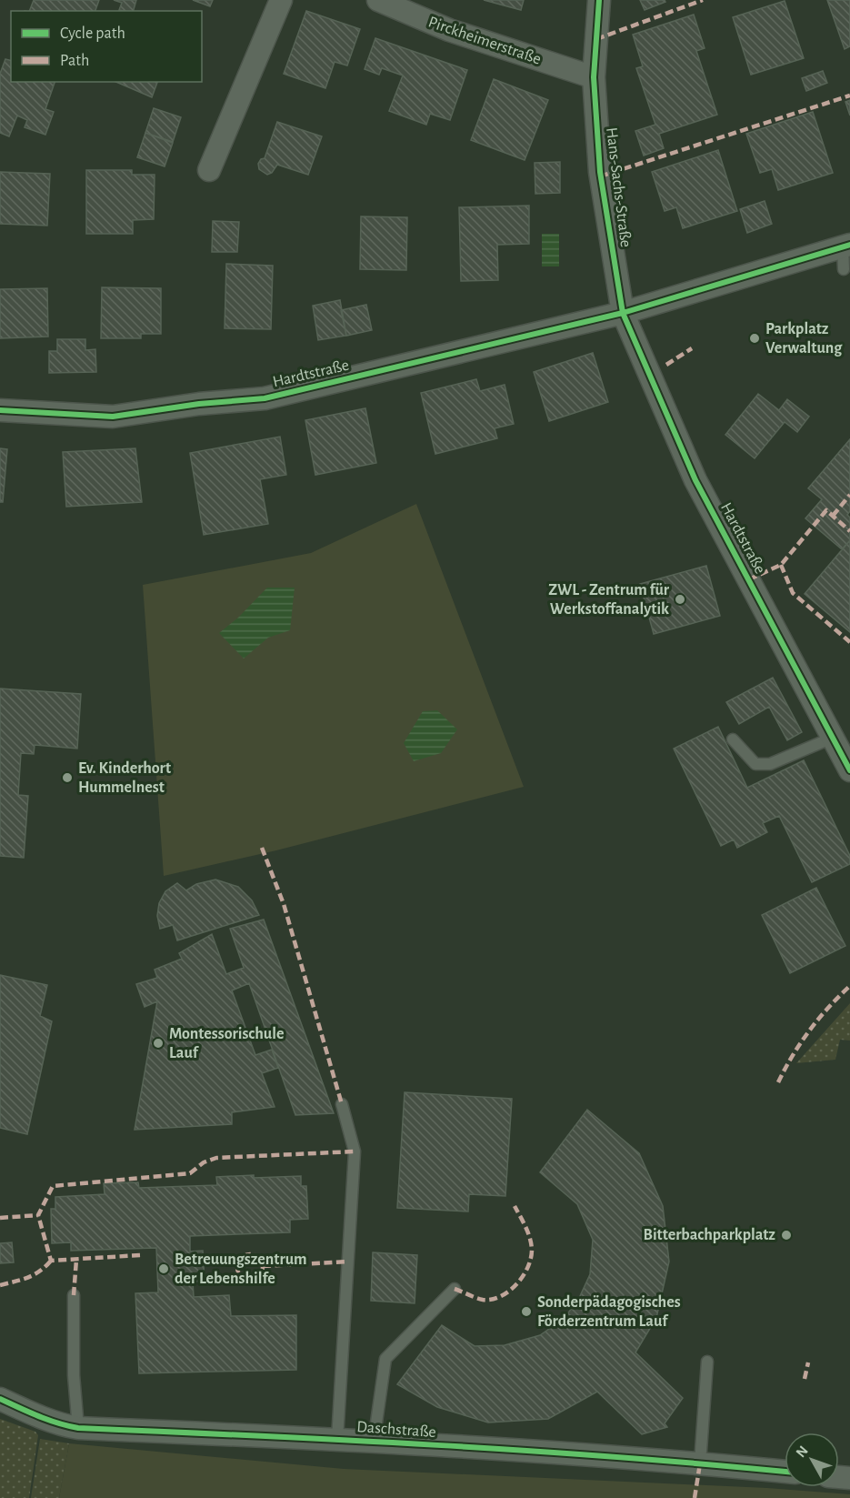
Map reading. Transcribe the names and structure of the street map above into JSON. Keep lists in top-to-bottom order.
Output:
{
  "streets": {
    "street": [
      "Pirckheimerstraße",
      "Hans-Sachs-Straße",
      "Hardtstraße",
      "Daschstraße"
    ]
  },
  "crossings": [
    ["Pirckheimerstraße", "Hans-Sachs-Straße"],
    ["Hans-Sachs-Straße", "Hardtstraße"]
  ],
  "places": [
    "Parkplatz Verwaltung",
    "ZWL - Zentrum für Werkstoffanalytik",
    "Ev. Kinderhort Hummelnest",
    "Montessorischule Lauf",
    "Bitterbachparkplatz",
    "Betreuungszentrum der Lebenshilfe",
    "Sonderpädagogisches Förderzentrum Lauf"
  ],
  "legend": ["Cycle path", "Path"],
  "north": "top left"
}
